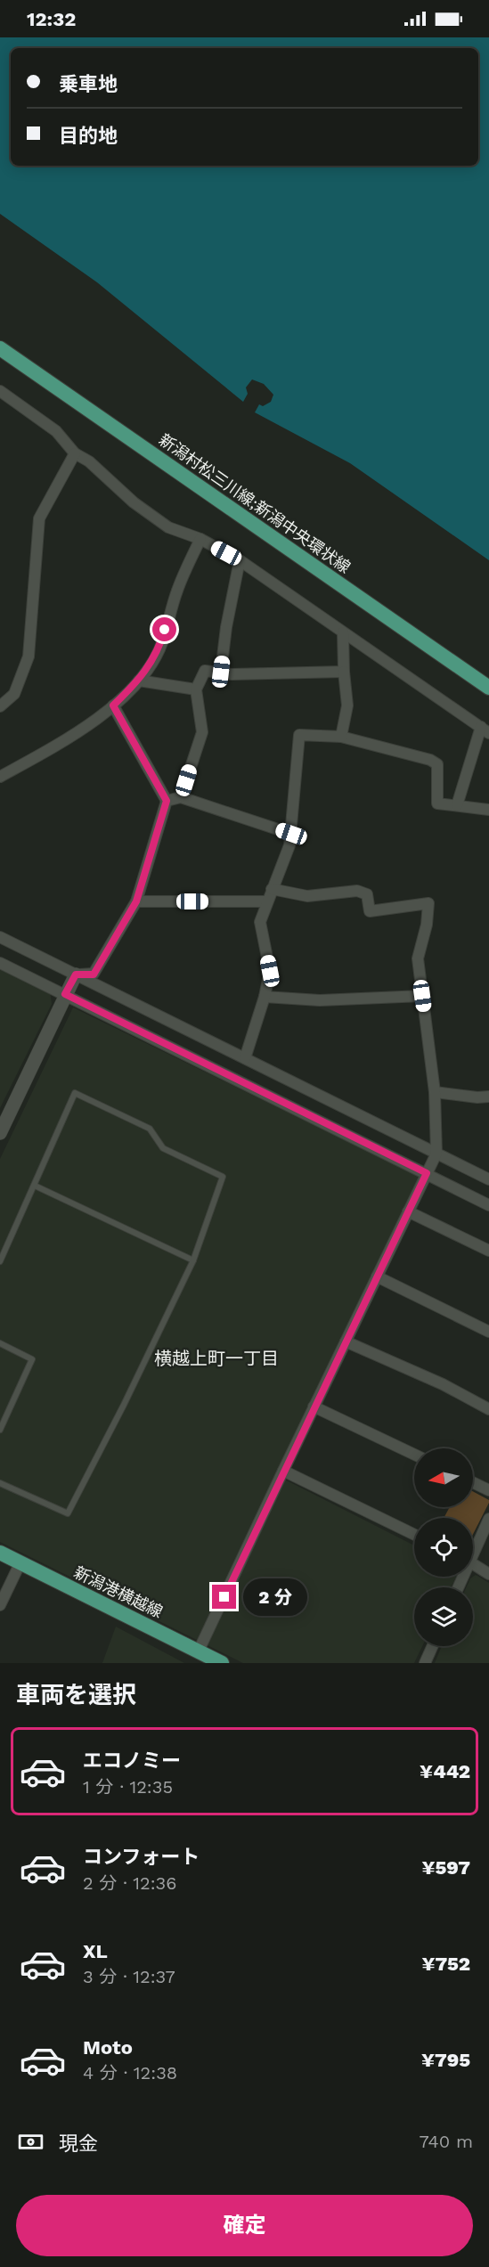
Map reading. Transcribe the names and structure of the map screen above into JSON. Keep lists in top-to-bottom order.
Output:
{
  "streets": {
    "main road": ["新潟村松三川線;新潟中央環状線", "新潟港横越線"]
  },
  "districts": ["横越上町一丁目"],
  "north": "left",
  "page": {
    "status": "12:32",
    "banner": ["乗車地", "目的地"],
    "bubble": "2 分",
    "heading": "車両を選択",
    "list": [
      {
        "name": "エコノミー",
        "note": "1 分 · 12:35",
        "value": "¥442"
      },
      {
        "name": "コンフォート",
        "note": "2 分 · 12:36",
        "value": "¥597"
      },
      {
        "name": "XL",
        "note": "3 分 · 12:37",
        "value": "¥752"
      },
      {
        "name": "Moto",
        "note": "4 分 · 12:38",
        "value": "¥795"
      }
    ],
    "pay": ["現金", "740 m"],
    "buttons": "確定"
  }
}
